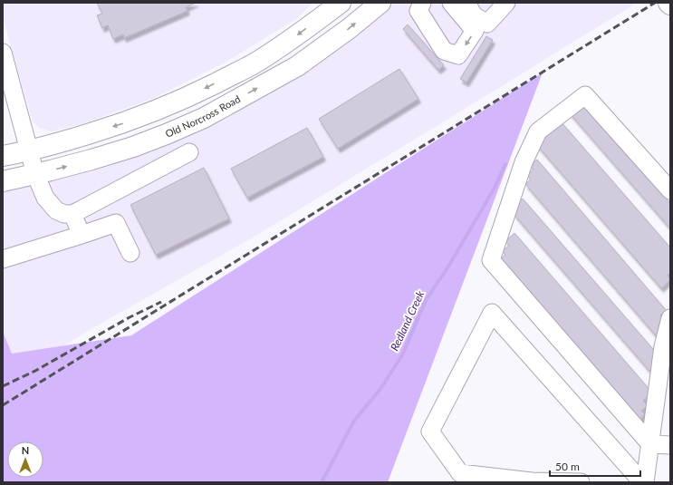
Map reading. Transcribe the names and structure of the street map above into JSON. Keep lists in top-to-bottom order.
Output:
{
  "streets": {
    "main road": ["Old Norcross Road"]
  },
  "water": ["Redland Creek"],
  "scale_bar": "50 m",
  "north": "top"
}
